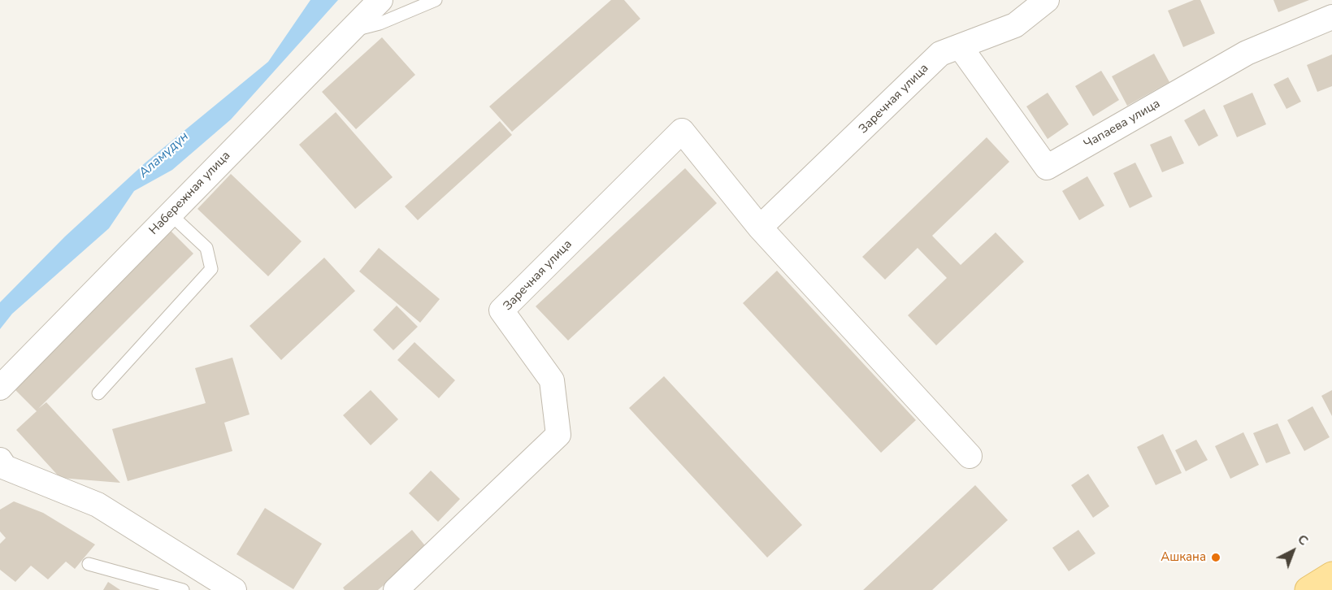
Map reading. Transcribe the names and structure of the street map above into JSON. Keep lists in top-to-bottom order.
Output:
{
  "streets": {
    "street": ["Заречная улица", "Чапаева улица", "Набережная улица"]
  },
  "crossings": [
    ["Заречная улица", "Чапаева улица"]
  ],
  "water": ["Аламүдүн"],
  "places": ["Ашкана"],
  "north": "top right"
}
